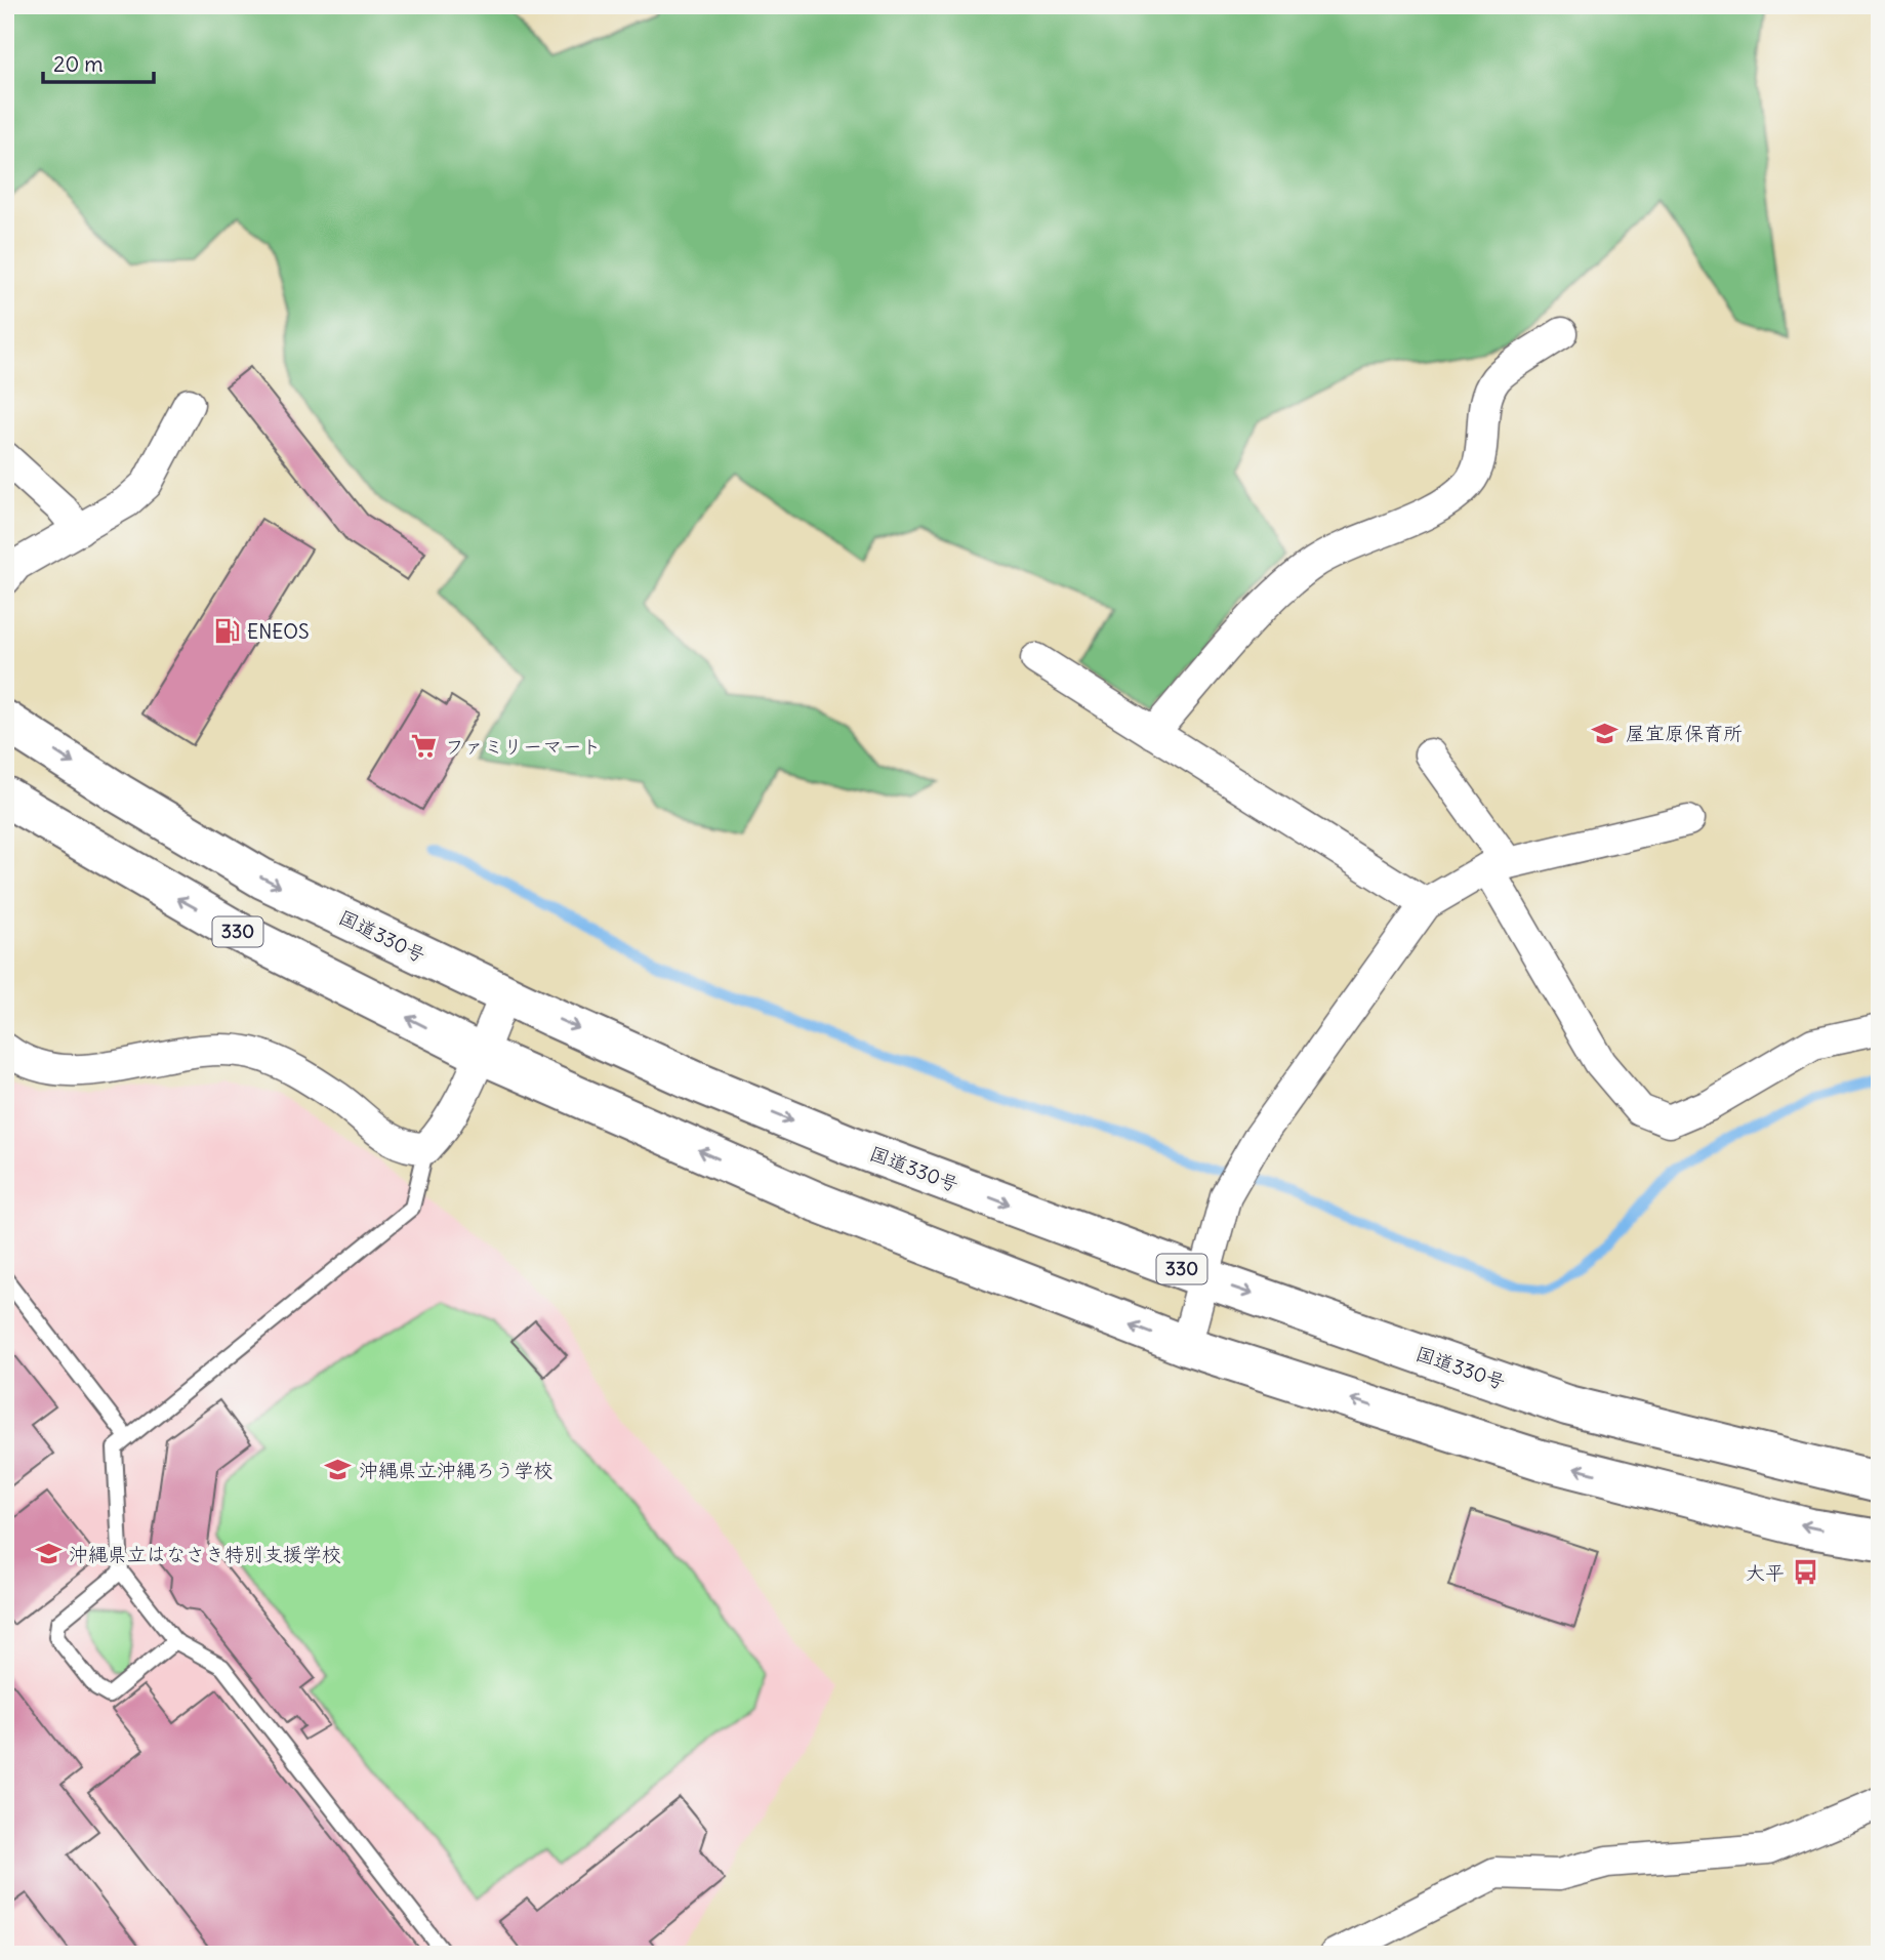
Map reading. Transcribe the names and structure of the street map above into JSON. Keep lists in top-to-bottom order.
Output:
{
  "streets": {
    "highway": ["330", "国道330号"]
  },
  "places": {
    "fuel station": ["ENEOS"],
    "school or university": ["屋宜原保育所", "沖縄県立沖縄ろう学校", "沖縄県立はなさき特別支援学校"],
    "supermarket": ["ファミリーマート"],
    "bus stop": ["大平"]
  },
  "scale_bar": "20 m"
}
